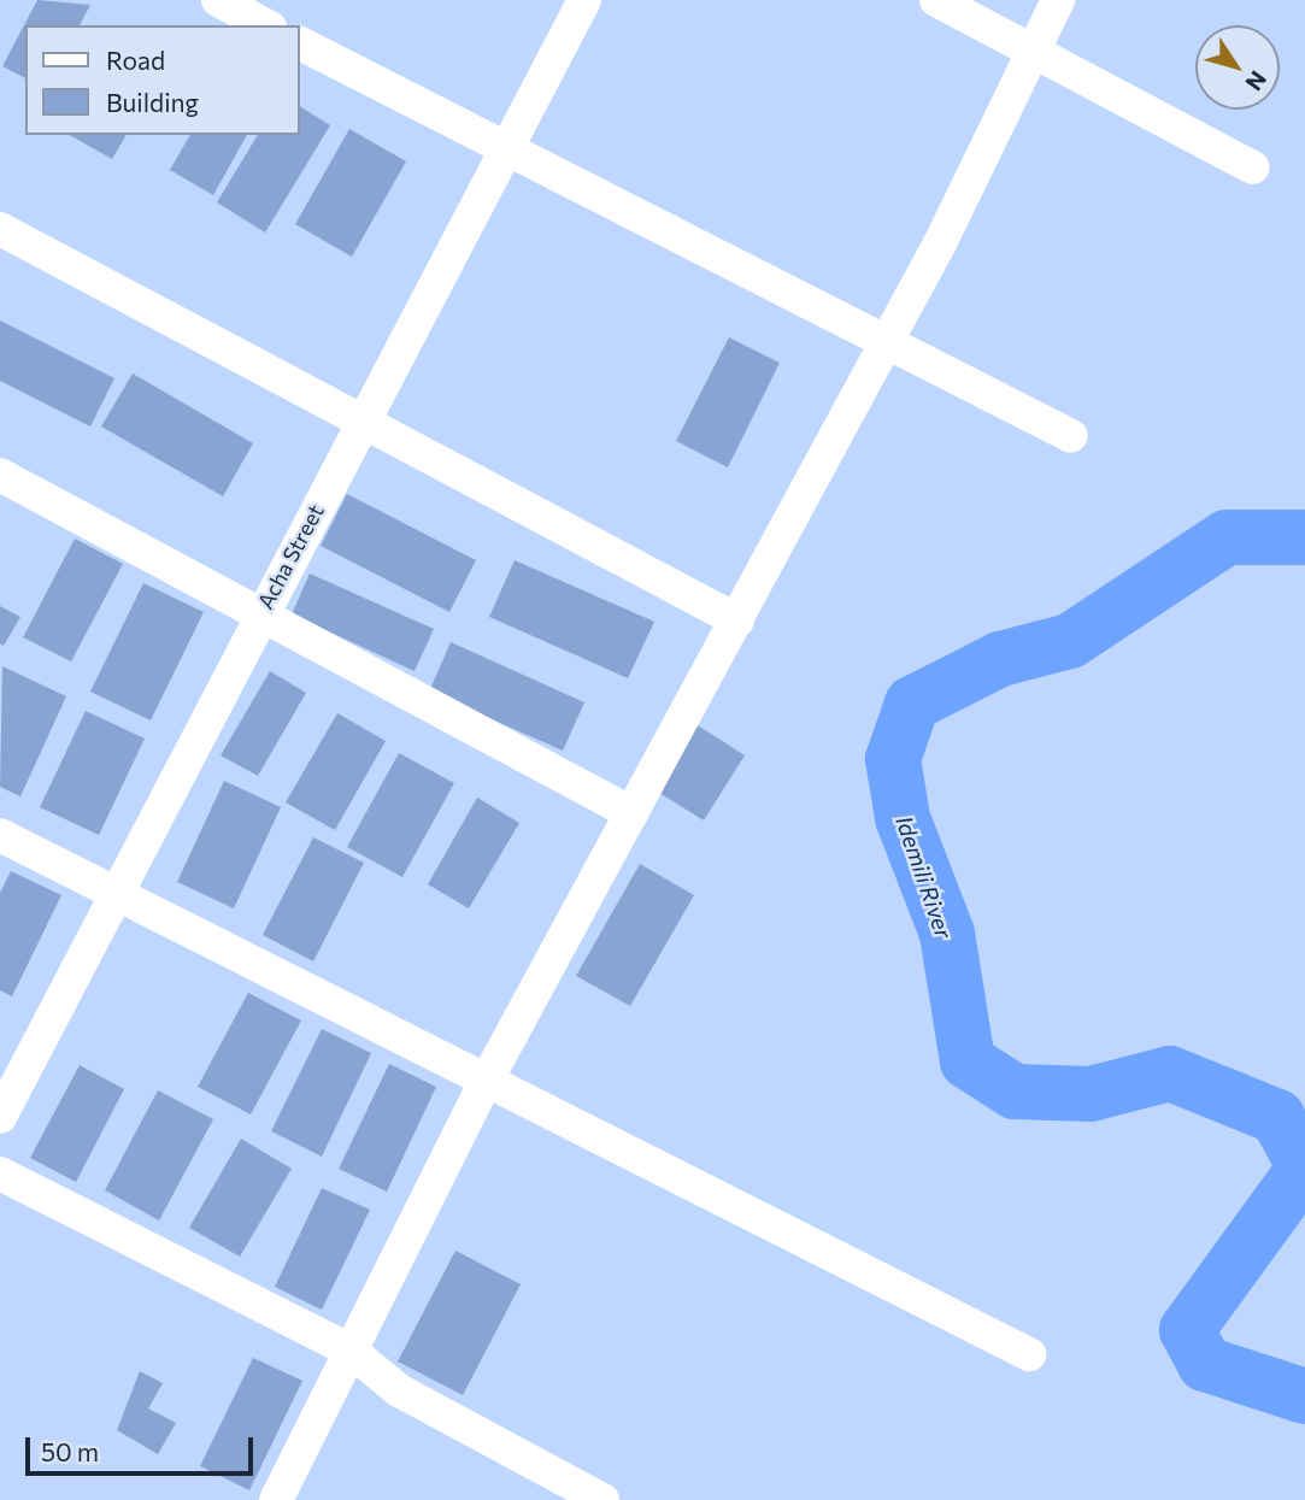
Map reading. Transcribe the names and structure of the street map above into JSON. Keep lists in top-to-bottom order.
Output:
{
  "streets": {
    "street": ["Acha Street"]
  },
  "water": ["Idemili River"],
  "legend": ["Road", "Building"],
  "scale_bar": "50 m",
  "north": "bottom right"
}
